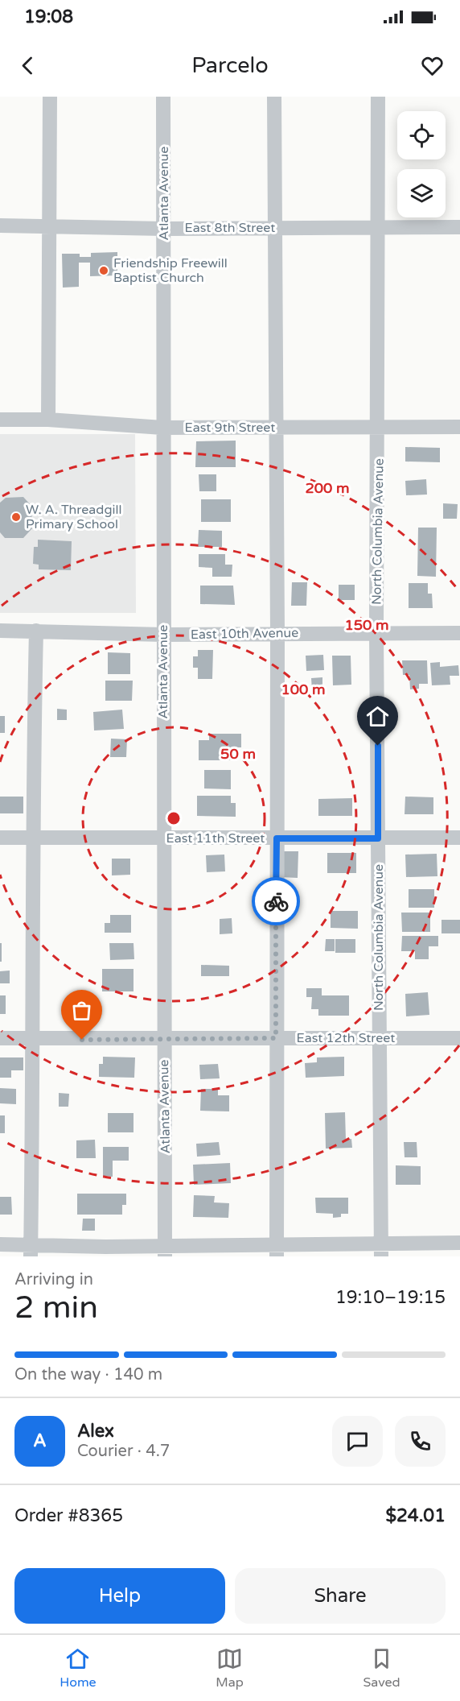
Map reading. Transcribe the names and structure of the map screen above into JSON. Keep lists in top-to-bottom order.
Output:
{
  "streets": {
    "street": [
      "Atlanta Avenue",
      "East 8th Street",
      "East 9th Street",
      "North Columbia Avenue",
      "East 10th Avenue",
      "East 11th Street",
      "East 12th Street"
    ]
  },
  "crossings": [
    ["Atlanta Avenue", "East 8th Street"],
    ["Atlanta Avenue", "East 9th Street"],
    ["Atlanta Avenue", "East 10th Avenue"],
    ["Atlanta Avenue", "East 11th Street"],
    ["Atlanta Avenue", "East 12th Street"],
    ["East 8th Street", "North Columbia Avenue"],
    ["East 9th Street", "North Columbia Avenue"],
    ["North Columbia Avenue", "East 10th Avenue"],
    ["North Columbia Avenue", "East 11th Street"],
    ["North Columbia Avenue", "East 12th Street"]
  ],
  "places": ["Friendship Freewill Baptist Church", "W. A. Threadgill Primary School"],
  "page": {
    "status": "19:08",
    "header": "Parcelo",
    "heading": ["2 min", "Arriving in", "19:10–19:15"],
    "panel": [
      "Alex",
      "Courier · 4.7",
      "Order #8365",
      "$24.01"
    ],
    "bar": "On the way · 140 m",
    "round": "A",
    "buttons": ["Help", "Share"],
    "tabs": ["Home", "Map", "Saved"]
  },
  "rings": [
    "200 m",
    "150 m",
    "100 m",
    "50 m"
  ]
}
